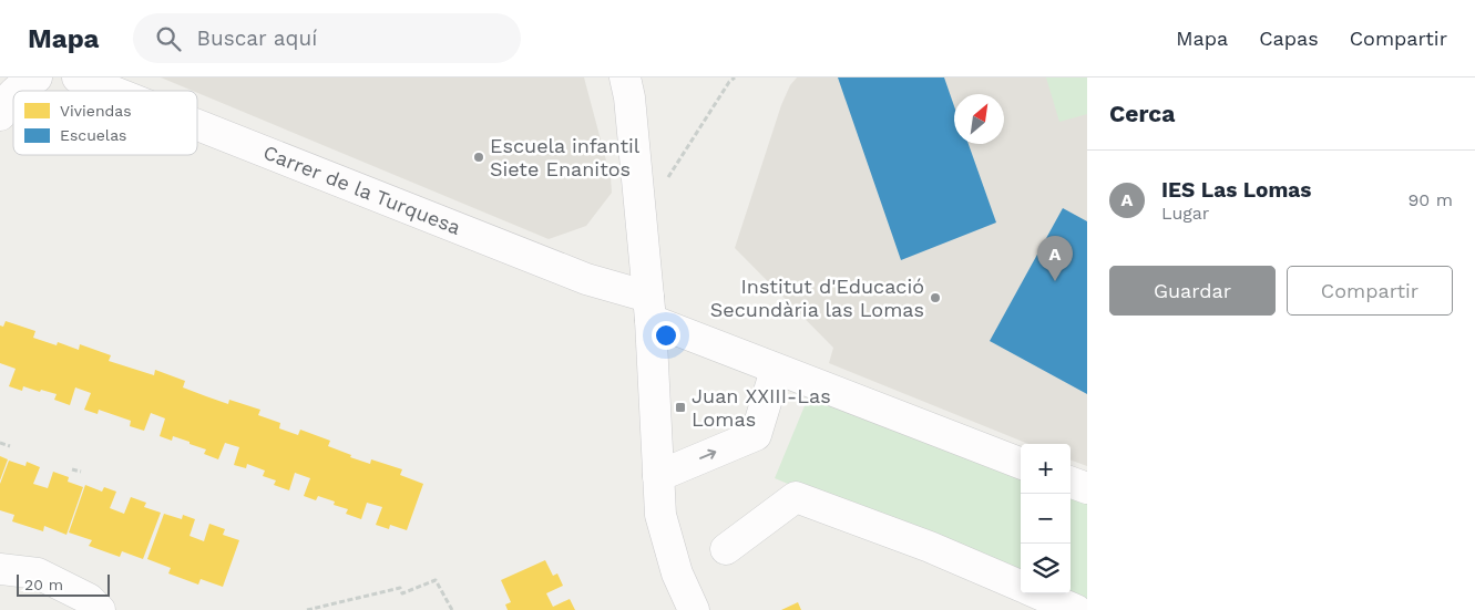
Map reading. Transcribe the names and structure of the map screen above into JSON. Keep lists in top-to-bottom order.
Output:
{
  "streets": {
    "street": ["Carrer de la Turquesa"]
  },
  "places": {
    "other": ["Escuela infantil Siete Enanitos", "Institut d'Educació Secundària las Lomas"],
    "transit": ["Juan XXIII-Las Lomas"]
  },
  "legend": ["Viviendas", "Escuelas"],
  "scale_bar": "20 m",
  "north": "top right",
  "page": {
    "header": "Mapa",
    "search": "Buscar aquí",
    "nav": ["Mapa", "Capas", "Compartir"],
    "heading": "Cerca",
    "list": [
      {
        "mark": "A",
        "name": "IES Las Lomas",
        "note": "Lugar",
        "value": "90 m"
      }
    ],
    "pins": "A",
    "buttons": ["Guardar", "Compartir"],
    "map_buttons": ["+", "−"],
    "scale": "20 m"
  }
}
